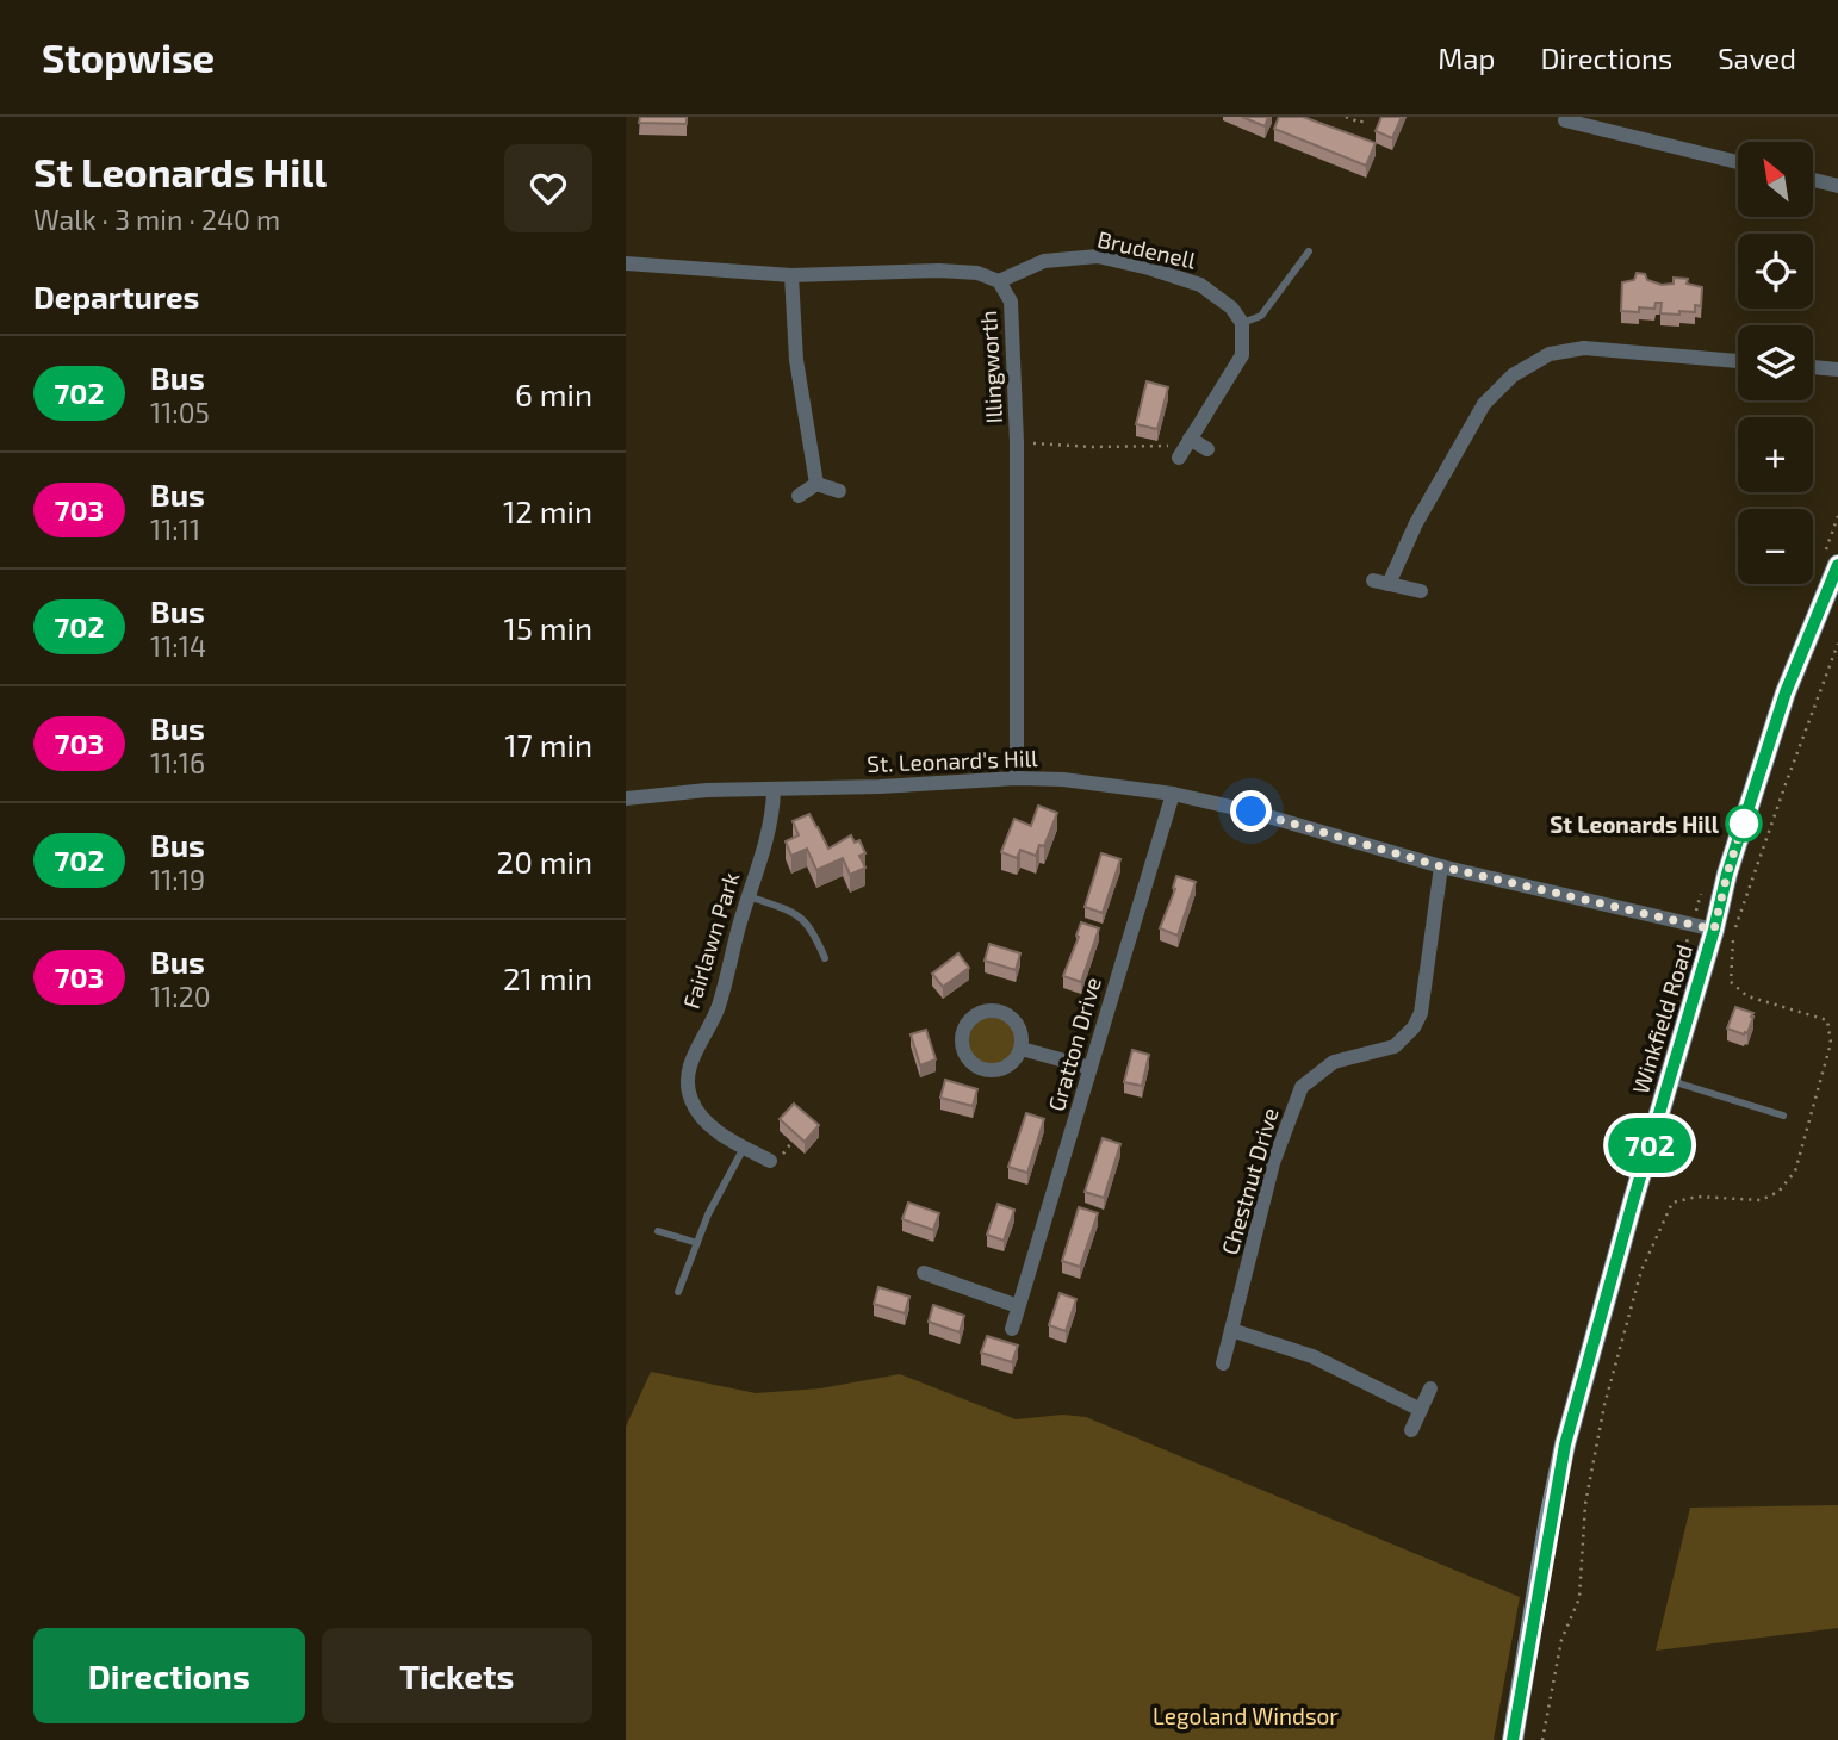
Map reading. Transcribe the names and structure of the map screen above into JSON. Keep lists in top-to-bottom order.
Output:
{
  "streets": {
    "main road": ["Winkfield Road"],
    "street": [
      "Brudenell",
      "Illingworth",
      "St. Leonard's Hill",
      "Fairlawn Park",
      "Gratton Drive",
      "Chestnut Drive"
    ]
  },
  "crossings": [
    ["Brudenell", "Illingworth"],
    ["Illingworth", "St. Leonard's Hill"],
    ["St. Leonard's Hill", "Fairlawn Park"],
    ["St. Leonard's Hill", "Winkfield Road"],
    ["St. Leonard's Hill", "Gratton Drive"],
    ["St. Leonard's Hill", "Chestnut Drive"]
  ],
  "parks": ["Legoland Windsor"],
  "places": ["St Leonards Hill"],
  "lines": ["bus line 702"],
  "north": "top left",
  "page": {
    "header": "Stopwise",
    "nav": ["Map", "Directions", "Saved"],
    "heading": [
      ["St Leonards Hill", "Walk · 3 min · 240 m"],
      "Departures"
    ],
    "on_map": "702",
    "map_buttons": ["+", "−"],
    "list": [
      {
        "mark": "702",
        "name": "Bus",
        "note": "11:05",
        "value": "6 min"
      },
      {
        "mark": "703",
        "name": "Bus",
        "note": "11:11",
        "value": "12 min"
      },
      {
        "mark": "702",
        "name": "Bus",
        "note": "11:14",
        "value": "15 min"
      },
      {
        "mark": "703",
        "name": "Bus",
        "note": "11:16",
        "value": "17 min"
      },
      {
        "mark": "702",
        "name": "Bus",
        "note": "11:19",
        "value": "20 min"
      },
      {
        "mark": "703",
        "name": "Bus",
        "note": "11:20",
        "value": "21 min"
      }
    ],
    "buttons": ["Directions", "Tickets"]
  }
}
